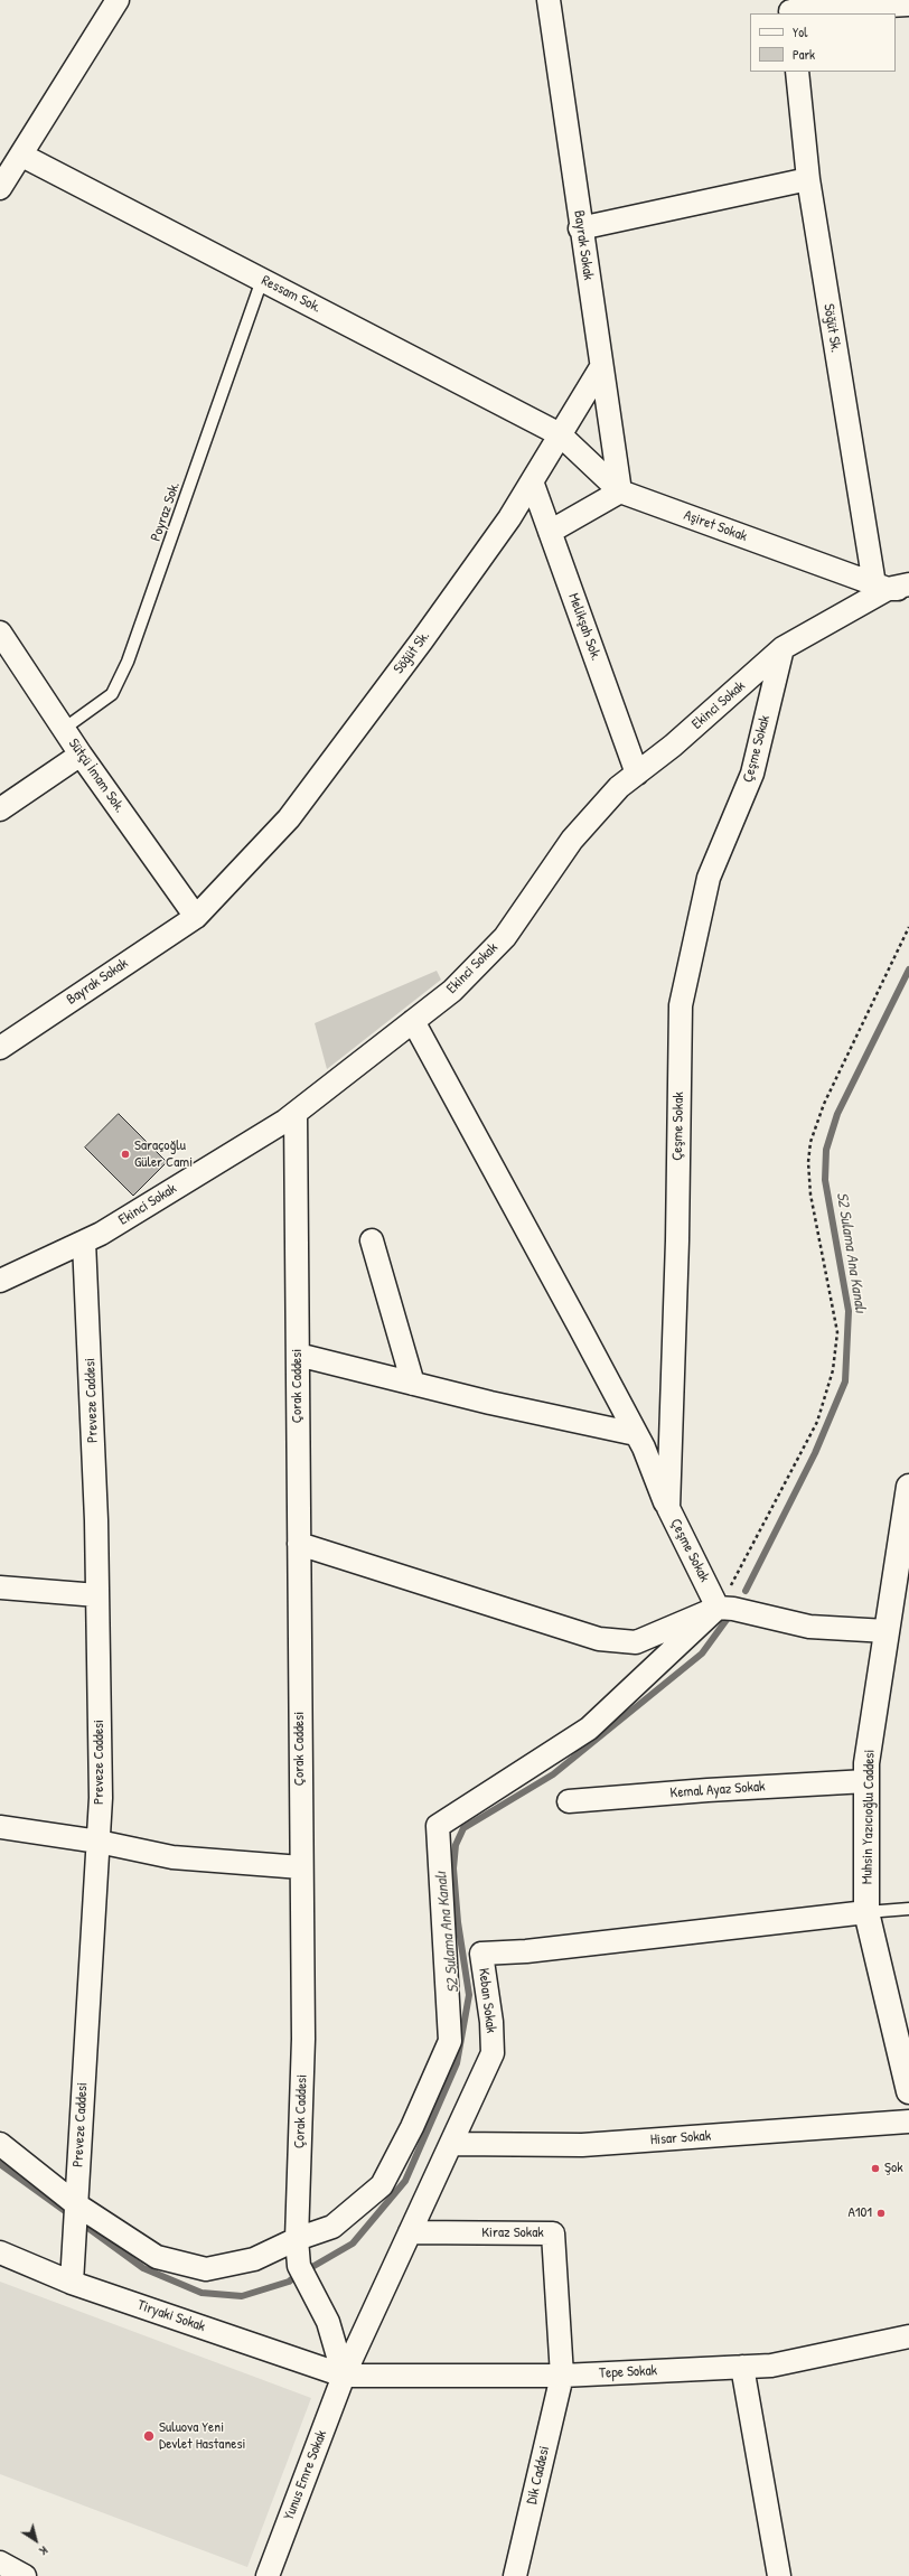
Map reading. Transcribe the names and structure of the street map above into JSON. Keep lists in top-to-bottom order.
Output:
{
  "streets": {
    "main road": ["Muhsin Yazıcıoğlu Caddesi"],
    "street": [
      "Bayrak Sokak",
      "Ressam Sok.",
      "Söğüt Sk.",
      "Aşiret Sokak",
      "Melikşah Sok.",
      "Ekinci Sokak",
      "Çeşme Sokak",
      "Sütçü İmam Sok.",
      "Çorak Caddesi",
      "Preveze Caddesi",
      "Kemal Ayaz Sokak",
      "Keban Sokak",
      "Hisar Sokak",
      "Kiraz Sokak",
      "Tiryaki Sokak",
      "Tepe Sokak",
      "Yunus Emre Sokak",
      "Dik Caddesi"
    ],
    "lane": ["Poyraz Sok."]
  },
  "crossings": [
    ["Bayrak Sokak", "Söğüt Sk."],
    ["Bayrak Sokak", "Aşiret Sokak"],
    ["Bayrak Sokak", "Sütçü İmam Sok."],
    ["Ressam Sok.", "Söğüt Sk."],
    ["Ressam Sok.", "Poyraz Sok."],
    ["Ressam Sok.", "Aşiret Sokak"],
    ["Söğüt Sk.", "Aşiret Sokak"],
    ["Söğüt Sk.", "Melikşah Sok."],
    ["Söğüt Sk.", "Ekinci Sokak"],
    ["Söğüt Sk.", "Sütçü İmam Sok."],
    ["Poyraz Sok.", "Sütçü İmam Sok."],
    ["Aşiret Sokak", "Ekinci Sokak"],
    ["Melikşah Sok.", "Ekinci Sokak"],
    ["Ekinci Sokak", "Çeşme Sokak"],
    ["Ekinci Sokak", "Çorak Caddesi"],
    ["Ekinci Sokak", "Preveze Caddesi"],
    ["Çorak Caddesi", "Keban Sokak"],
    ["Çorak Caddesi", "Tiryaki Sokak"],
    ["Çorak Caddesi", "Tepe Sokak"],
    ["Çorak Caddesi", "Yunus Emre Sokak"],
    ["Preveze Caddesi", "Tiryaki Sokak"],
    ["Kemal Ayaz Sokak", "Muhsin Yazıcıoğlu Caddesi"],
    ["Muhsin Yazıcıoğlu Caddesi", "Keban Sokak"],
    ["Keban Sokak", "Hisar Sokak"],
    ["Keban Sokak", "Kiraz Sokak"],
    ["Keban Sokak", "Tiryaki Sokak"],
    ["Keban Sokak", "Tepe Sokak"],
    ["Keban Sokak", "Yunus Emre Sokak"],
    ["Kiraz Sokak", "Tepe Sokak"],
    ["Kiraz Sokak", "Dik Caddesi"],
    ["Tiryaki Sokak", "Tepe Sokak"],
    ["Tiryaki Sokak", "Yunus Emre Sokak"],
    ["Tepe Sokak", "Yunus Emre Sokak"],
    ["Tepe Sokak", "Dik Caddesi"]
  ],
  "water": ["S2 Sulama Ana Kanalı"],
  "places": [
    "Saraçoğlu Güler Cami",
    "Şok",
    "A101",
    "Suluova Yeni Devlet Hastanesi"
  ],
  "legend": ["Yol", "Park"],
  "north": "bottom right"
}
